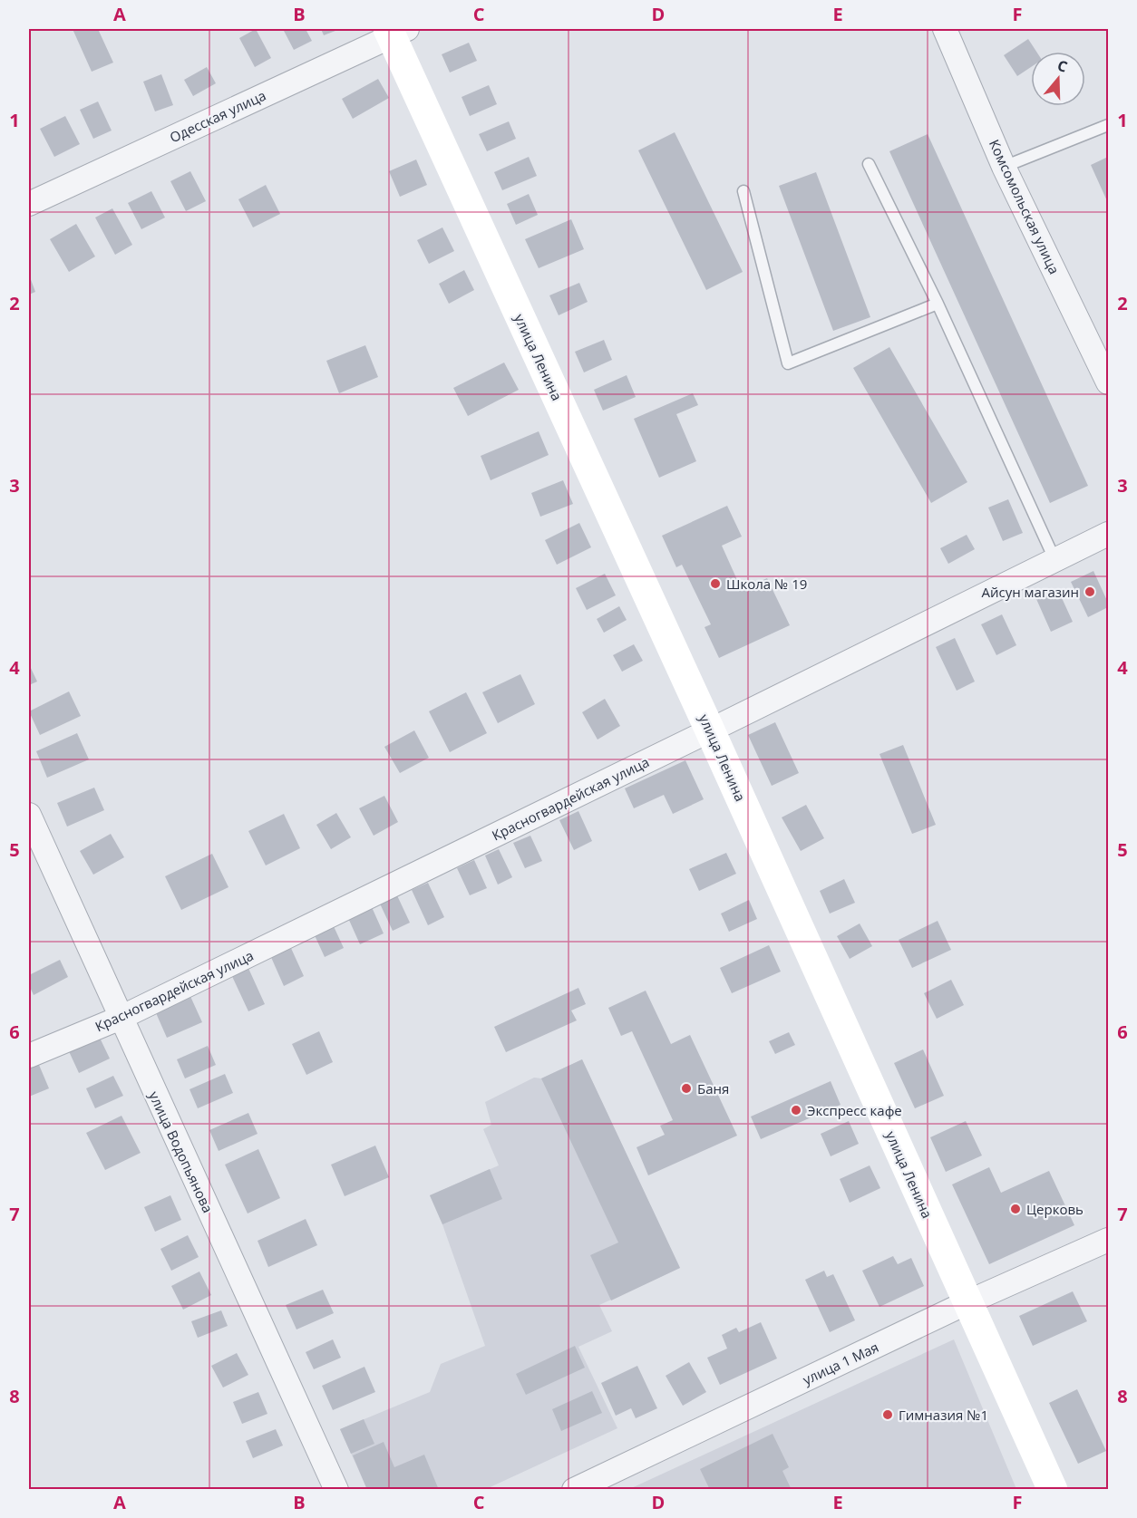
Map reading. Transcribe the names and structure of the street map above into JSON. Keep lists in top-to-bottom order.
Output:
{
  "streets": {
    "street": [
      "Одесская улица",
      "Комсомольская улица",
      "улица Ленина",
      "Красногвардейская улица",
      "улица Водопьянова",
      "улица 1 Мая"
    ]
  },
  "crossings": [
    ["Одесская улица", "улица Ленина"],
    ["улица Ленина", "Красногвардейская улица"],
    ["улица Ленина", "улица 1 Мая"],
    ["Красногвардейская улица", "улица Водопьянова"]
  ],
  "places": [
    "Школа № 19",
    "Айсун магазин",
    "Баня",
    "Экспресс кафе",
    "Церковь",
    "Гимназия №1"
  ],
  "north": "top",
  "grid": {
    "columns": [
      "A",
      "B",
      "C",
      "D",
      "E",
      "F"
    ],
    "rows": [
      "1",
      "2",
      "3",
      "4",
      "5",
      "6",
      "7",
      "8"
    ]
  }
}
